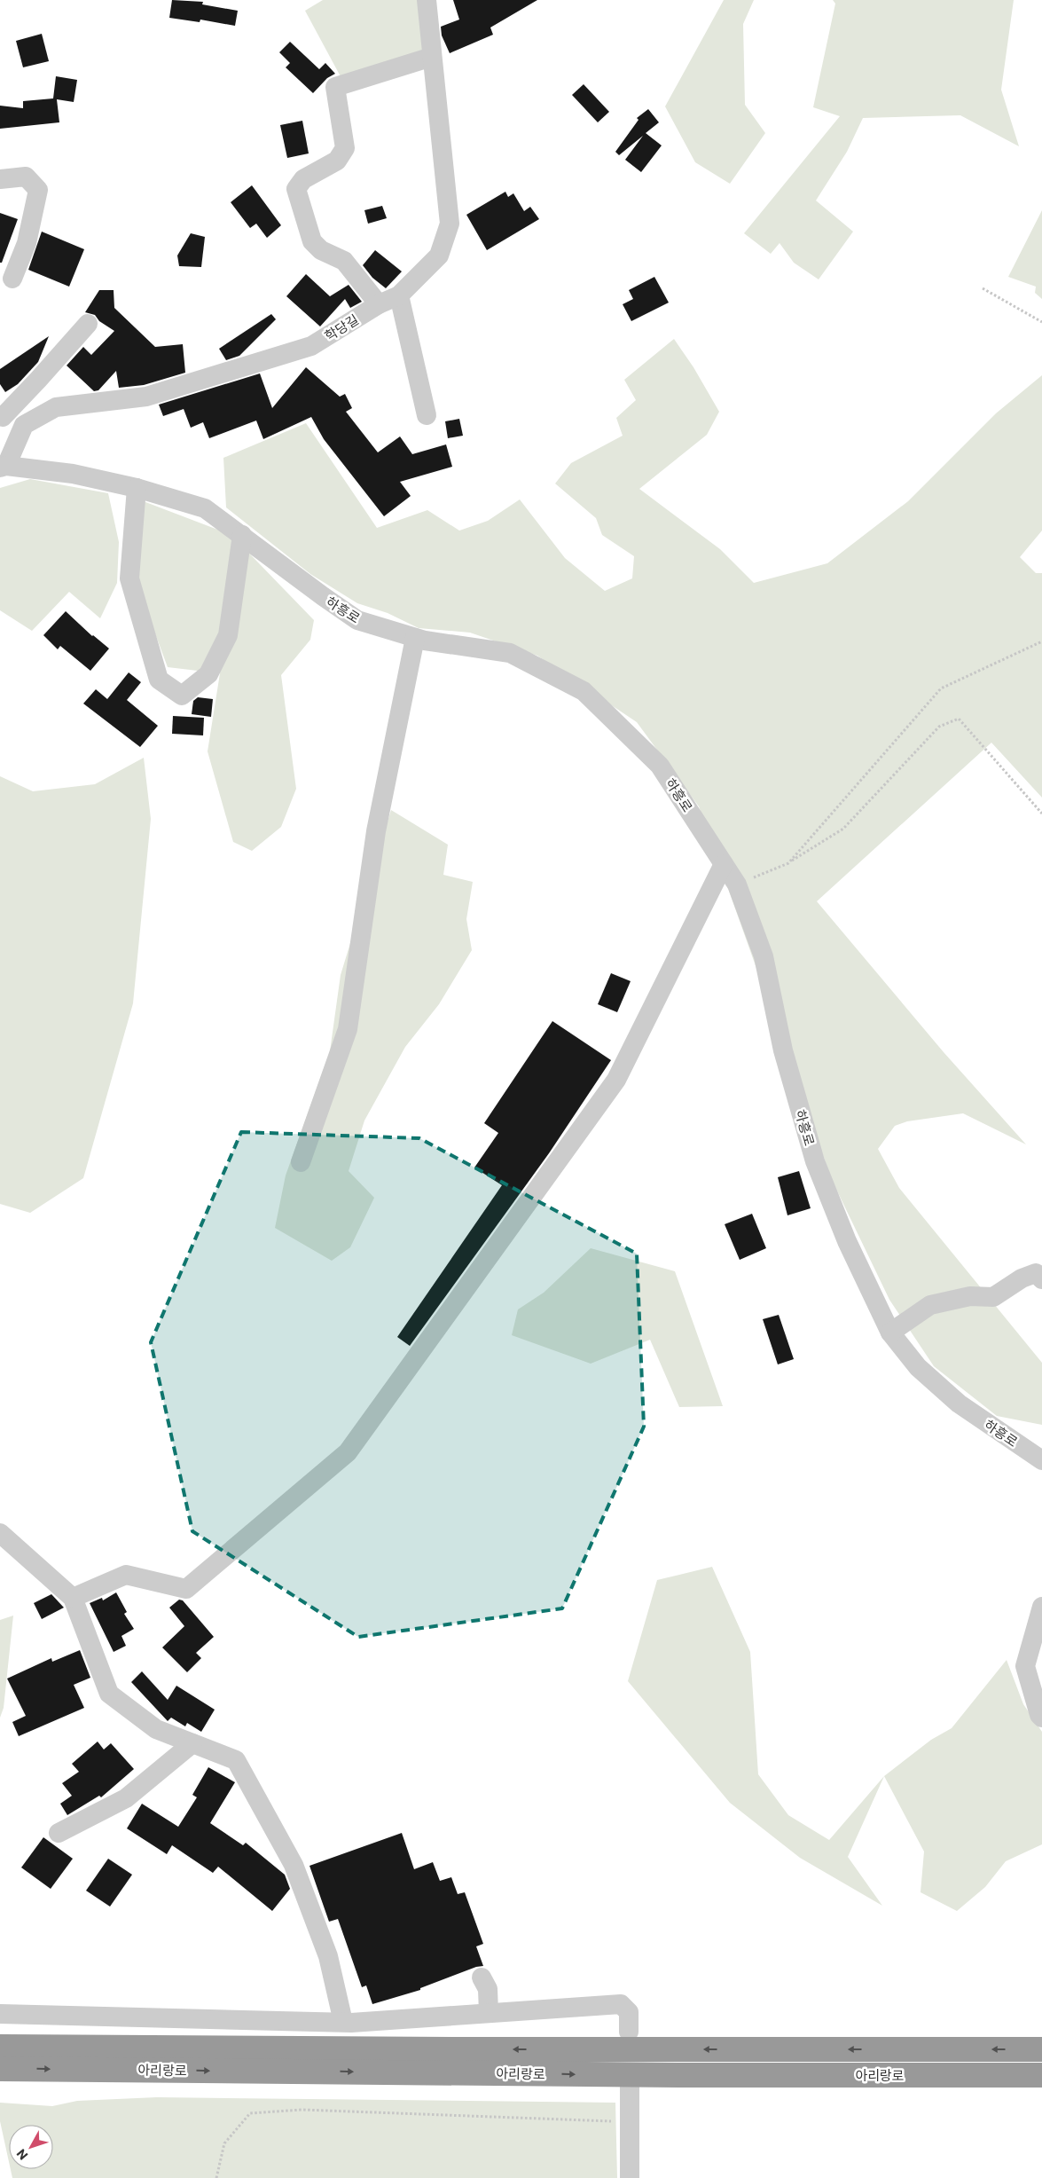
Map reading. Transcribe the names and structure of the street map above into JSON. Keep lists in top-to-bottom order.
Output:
{
  "streets": {
    "highway": ["아리랑로"],
    "street": ["학당길", "하흥로"]
  },
  "crossings": [
    ["학당길", "하흥로"]
  ],
  "north": "bottom left"
}
